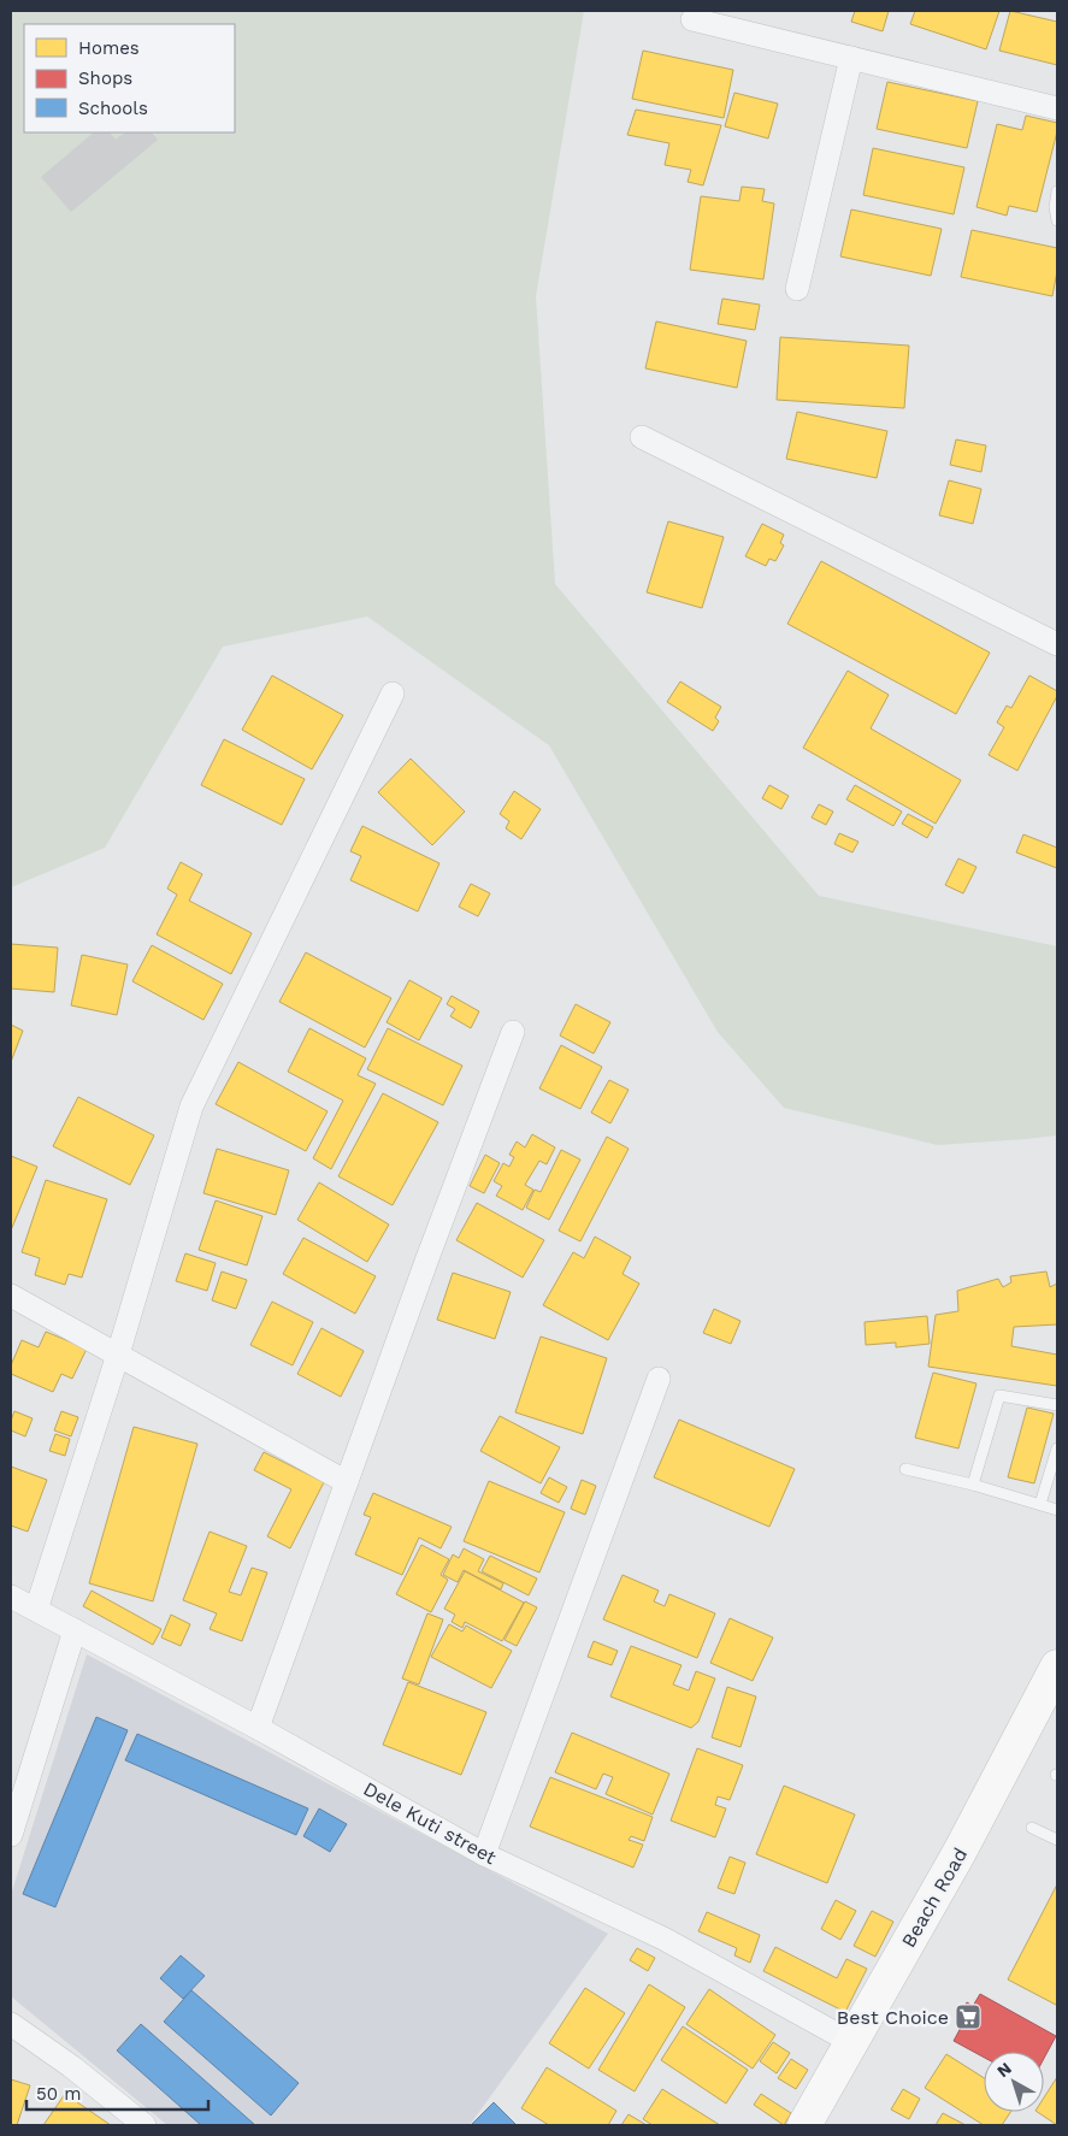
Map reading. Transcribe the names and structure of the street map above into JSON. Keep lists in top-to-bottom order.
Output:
{
  "streets": {
    "main road": ["Beach Road"],
    "street": ["Dele Kuti street"]
  },
  "crossings": [
    ["Dele Kuti street", "Beach Road"]
  ],
  "places": {
    "supermarket": ["Best Choice"]
  },
  "legend": ["Homes", "Shops", "Schools"],
  "scale_bar": "50 m",
  "north": "top left"
}
